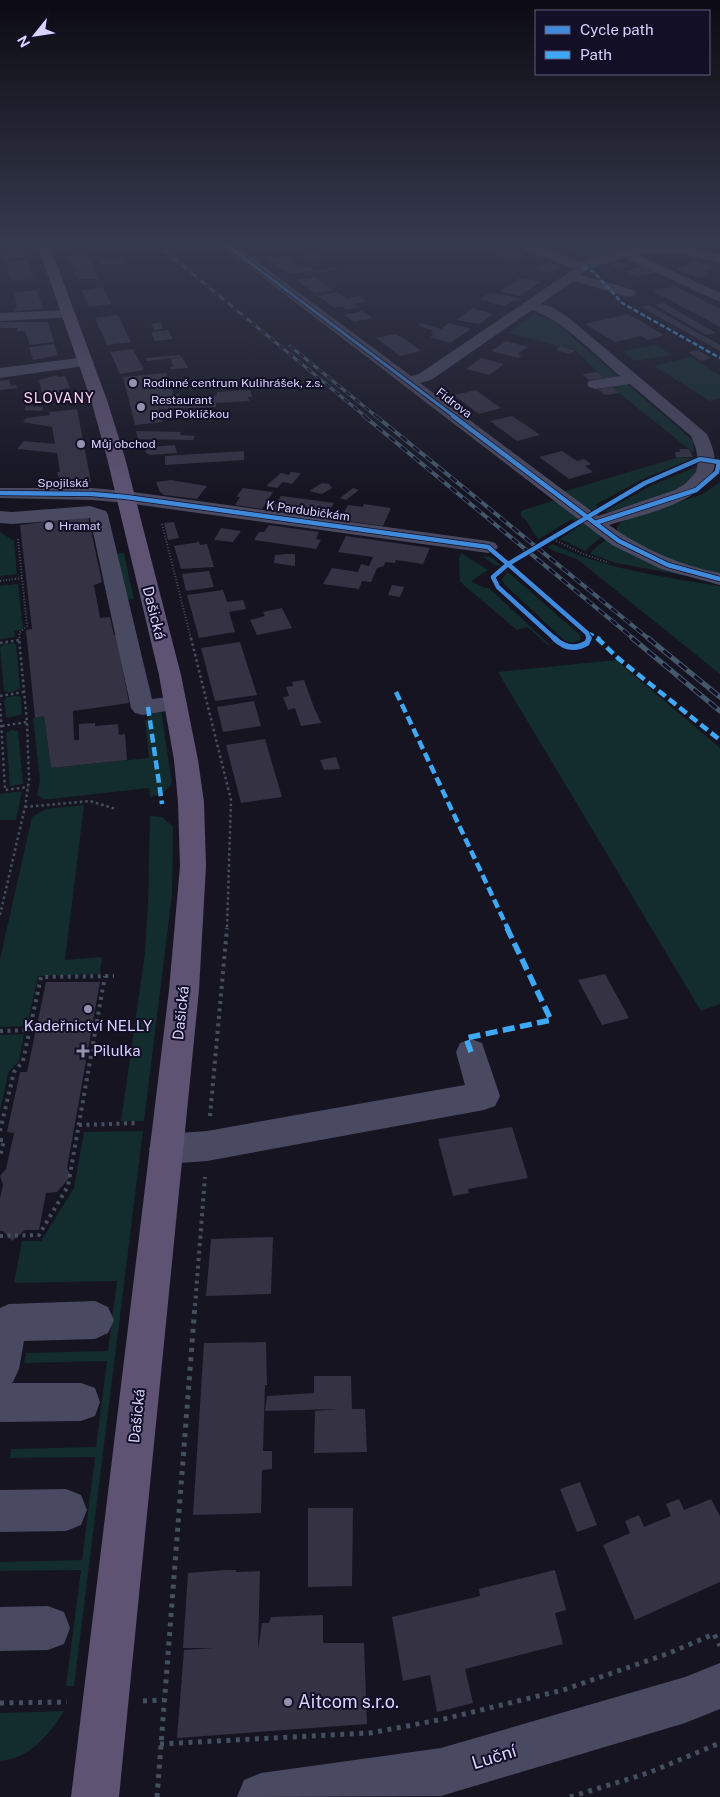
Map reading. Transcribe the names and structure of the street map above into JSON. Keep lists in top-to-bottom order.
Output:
{
  "streets": {
    "main road": ["Dašická"],
    "street": [
      "Fidrova",
      "Spojilská",
      "K Pardubičkám",
      "Luční"
    ]
  },
  "crossings": [
    ["Spojilská", "K Pardubičkám"],
    ["Spojilská", "Dašická"],
    ["K Pardubičkám", "Dašická"]
  ],
  "districts": ["SLOVANY"],
  "places": {
    "other": [
      "Rodinné centrum Kulihrášek, z.s.",
      "Restaurant pod Pokličkou",
      "Můj obchod",
      "Hramat",
      "Kadeřnictví NELLY",
      "Aitcom s.r.o."
    ],
    "health": ["Pilulka"]
  },
  "legend": ["Cycle path", "Path"],
  "north": "bottom left"
}
